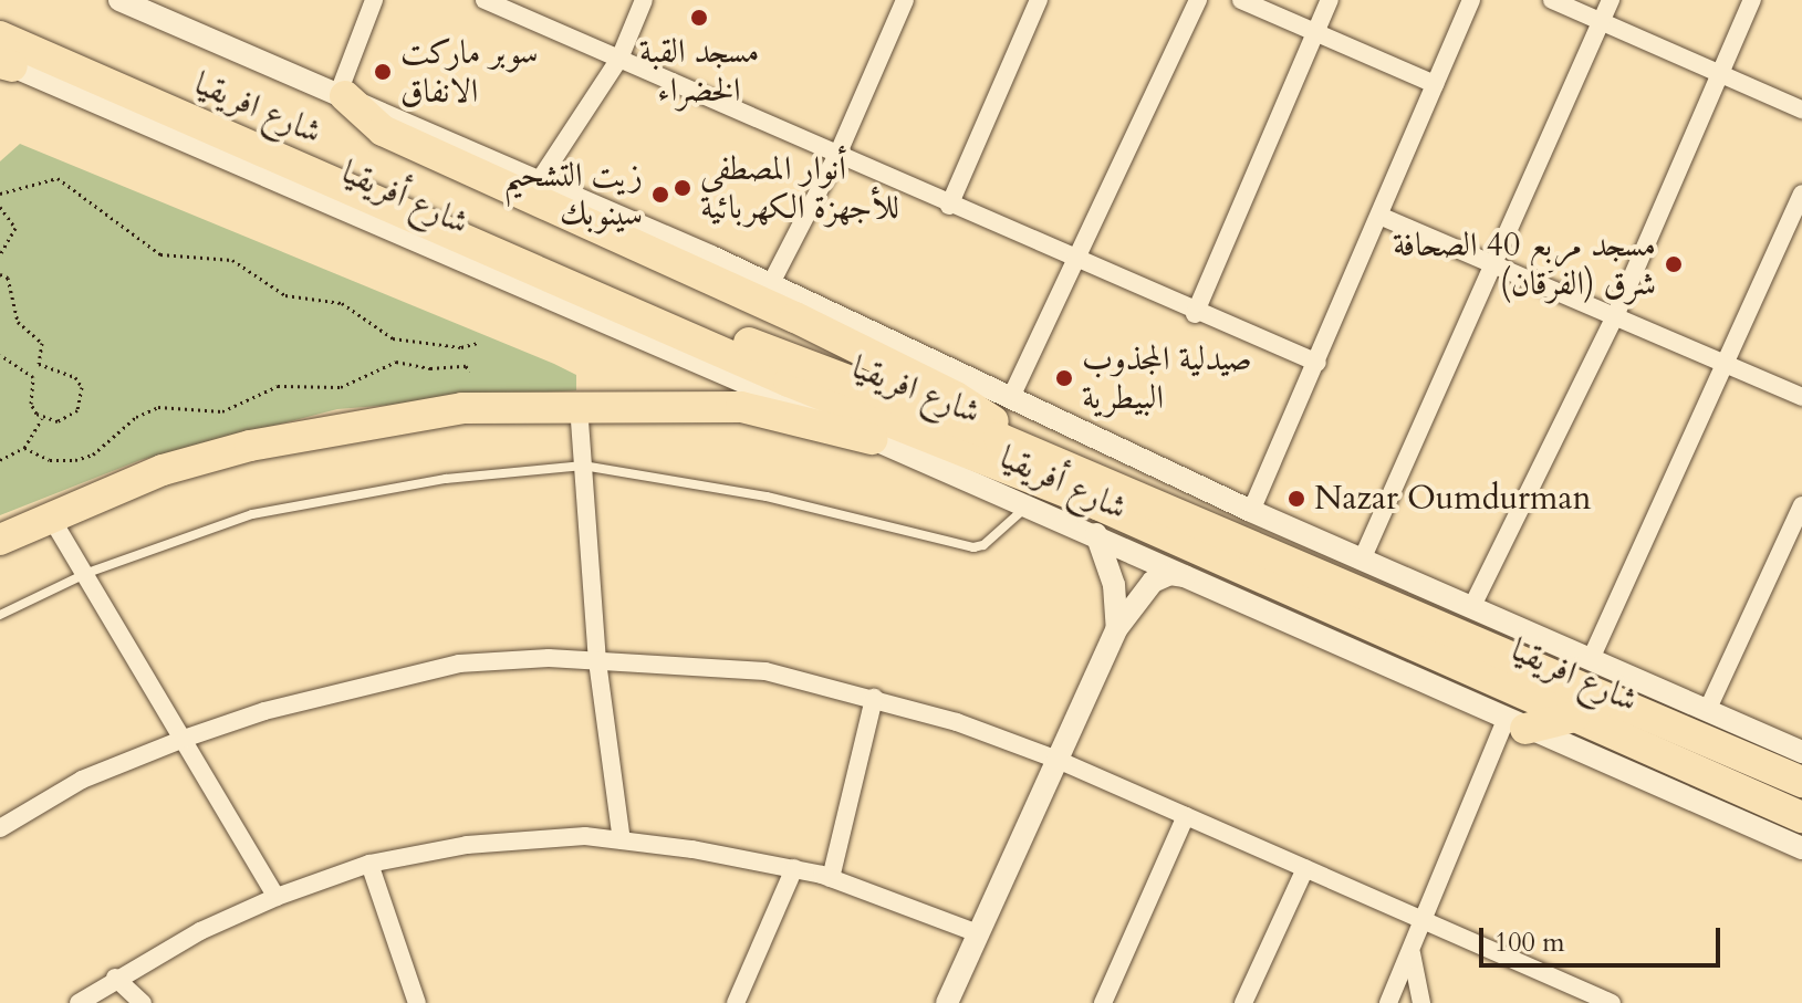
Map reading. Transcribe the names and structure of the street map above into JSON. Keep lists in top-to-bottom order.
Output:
{
  "streets": {
    "highway": ["شارع افريقيا"],
    "street": ["شارع أفريقيا"]
  },
  "places": [
    "مسجد القبة الخضراء",
    "سوبر ماركت الانفاق",
    "أنوار المصطفى للأجهزة الكهربائية",
    "زيت التشحيم سينوبك",
    "مسجد مربع 40 الصحافة شرق (الفرقان)",
    "صيدلية المجذوب البيطرية",
    "Nazar Oumdurman"
  ],
  "scale_bar": "100 m"
}
